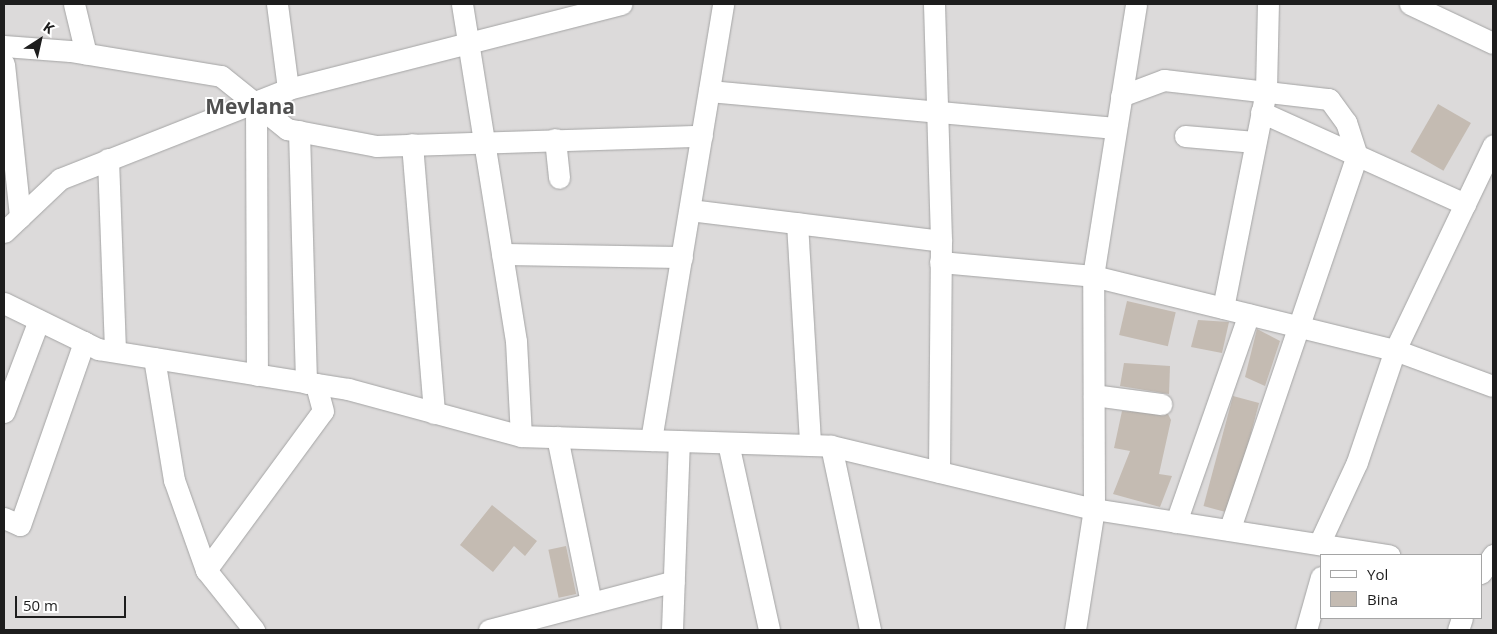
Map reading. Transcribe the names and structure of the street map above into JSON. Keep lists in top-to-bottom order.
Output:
{
  "districts": ["Mevlana"],
  "legend": ["Yol", "Bina"],
  "scale_bar": "50 m",
  "north": "top right"
}
